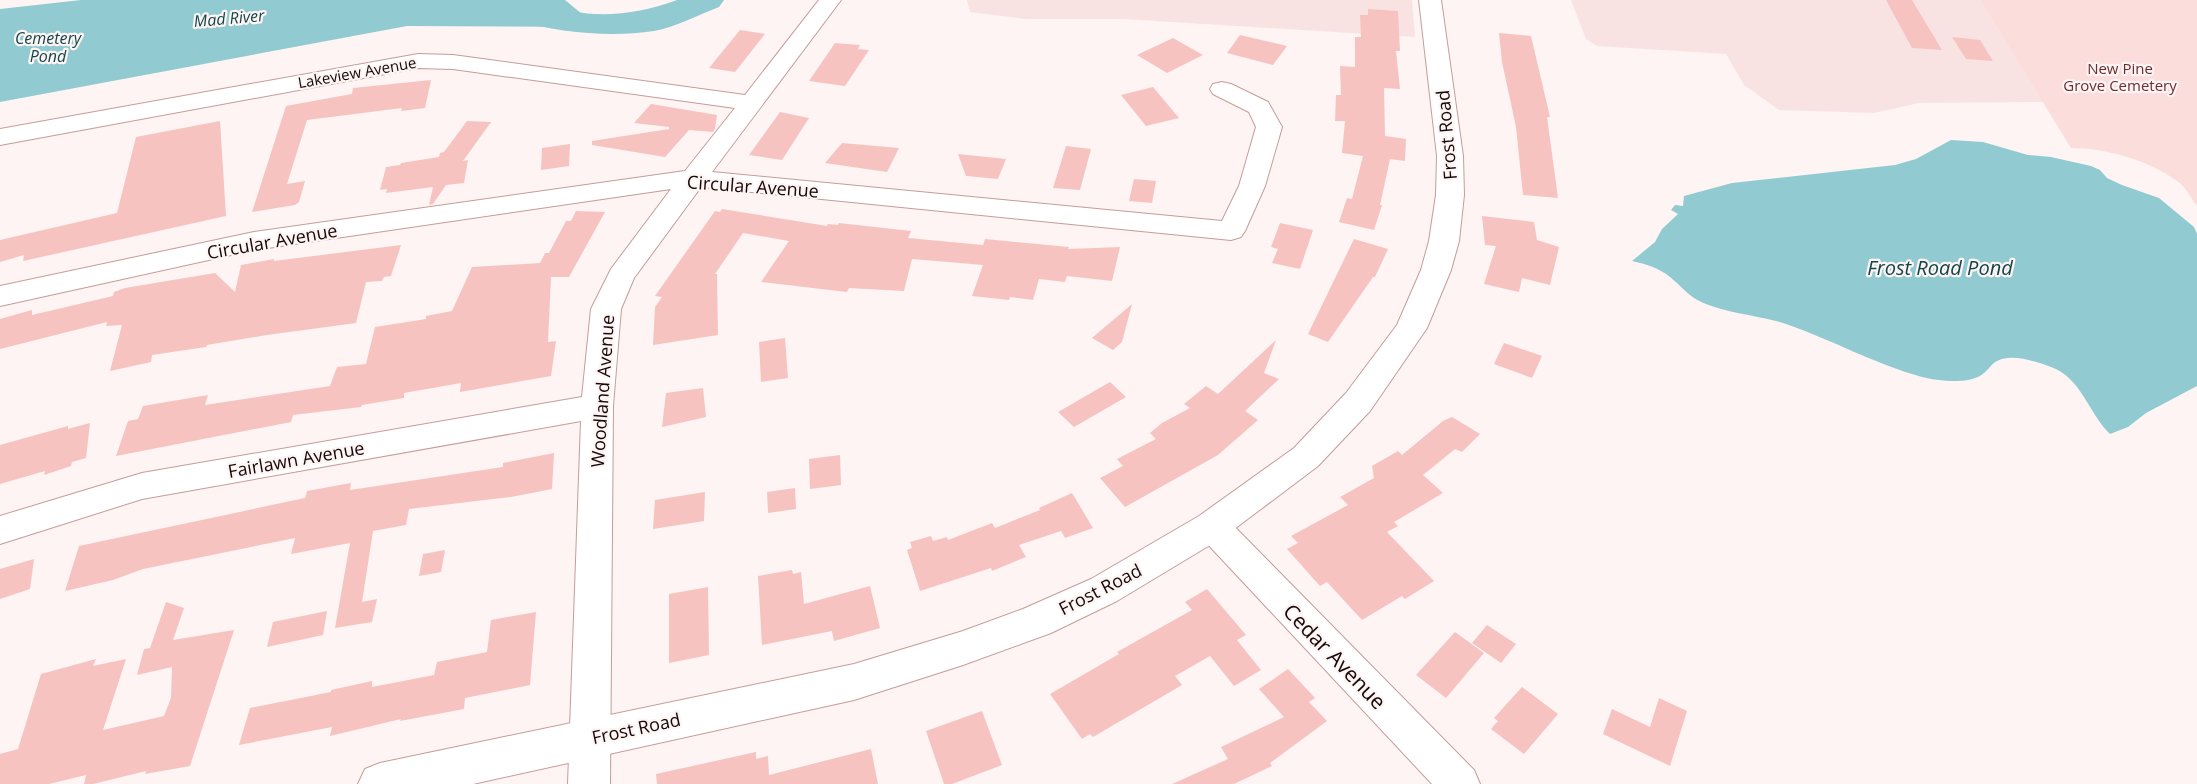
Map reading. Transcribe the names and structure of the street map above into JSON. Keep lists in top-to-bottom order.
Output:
{
  "streets": {
    "main road": ["Frost Road"],
    "street": [
      "Lakeview Avenue",
      "Circular Avenue",
      "Woodland Avenue",
      "Fairlawn Avenue",
      "Cedar Avenue"
    ]
  },
  "crossings": [
    ["Lakeview Avenue", "Woodland Avenue"],
    ["Frost Road", "Woodland Avenue"],
    ["Frost Road", "Cedar Avenue"],
    ["Circular Avenue", "Woodland Avenue"],
    ["Woodland Avenue", "Fairlawn Avenue"]
  ],
  "water": ["Mad River", "Cemetery Pond", "Frost Road Pond"],
  "parks": ["New Pine Grove Cemetery"]
}
